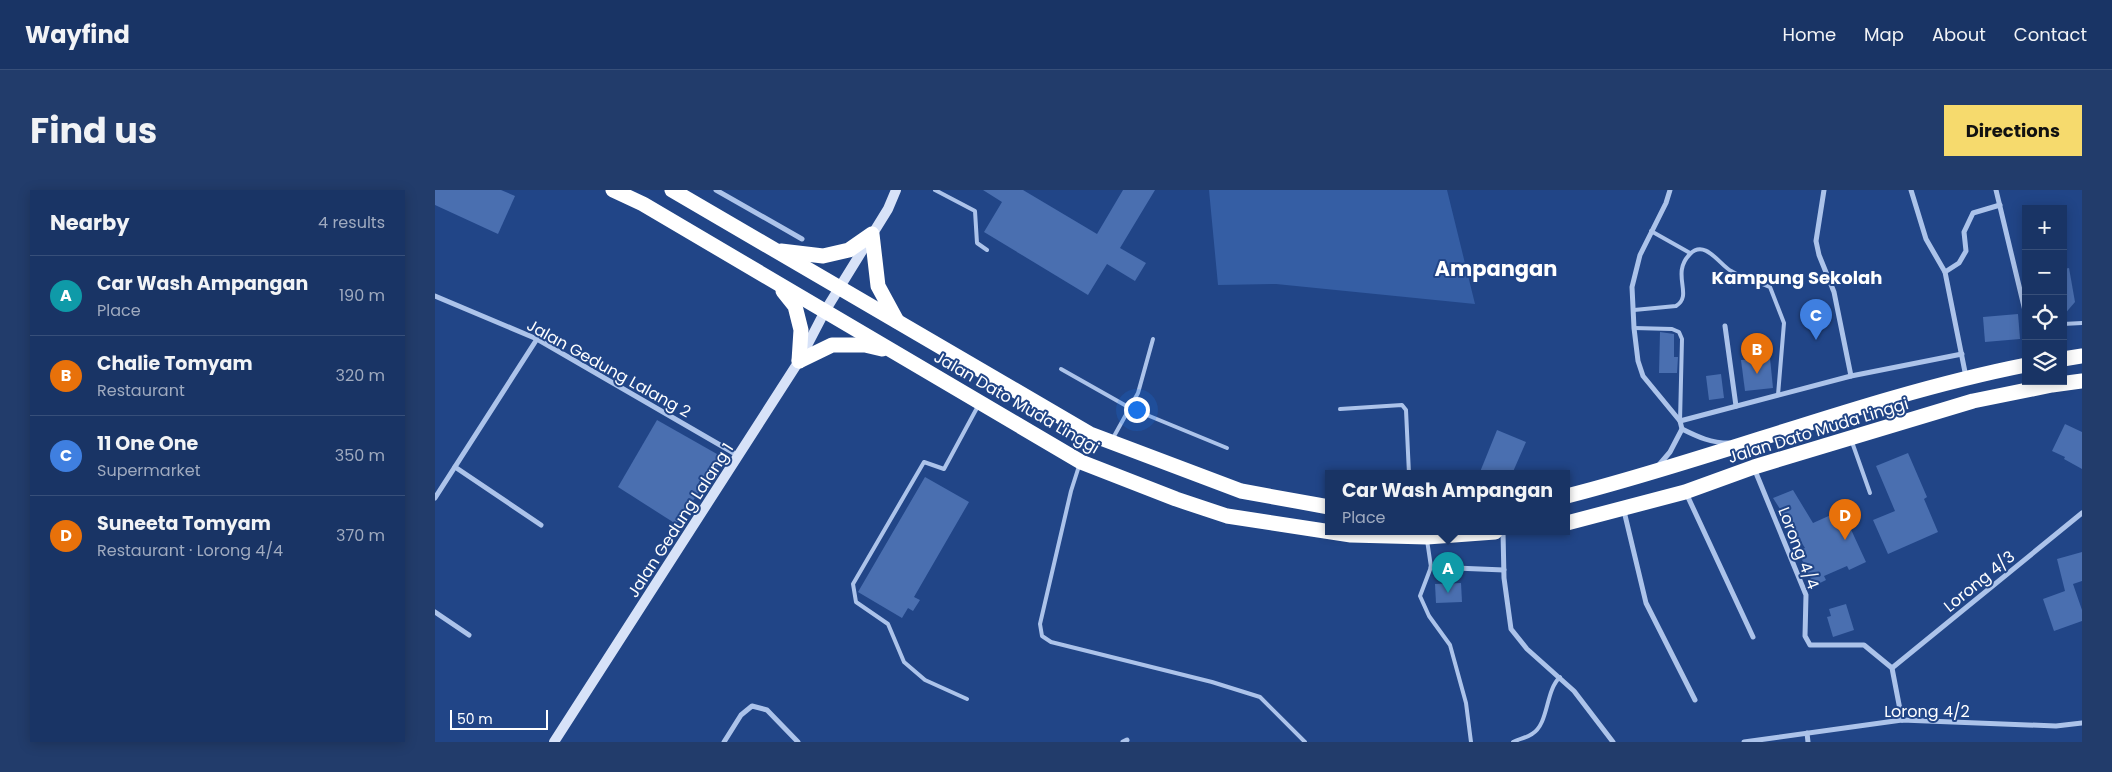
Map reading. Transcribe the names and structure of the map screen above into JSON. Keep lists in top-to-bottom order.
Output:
{
  "streets": {
    "highway": ["Jalan Dato Muda Linggi"],
    "street": [
      "Jalan Gedung Lalang 2",
      "Jalan Gedung Lalang 1",
      "Lorong 4/4",
      "Lorong 4/3",
      "Lorong 4/2"
    ]
  },
  "crossings": [
    ["Jalan Gedung Lalang 2", "Jalan Gedung Lalang 1"],
    ["Jalan Dato Muda Linggi", "Jalan Gedung Lalang 1"],
    ["Jalan Dato Muda Linggi", "Lorong 4/4"],
    ["Lorong 4/4", "Lorong 4/3"]
  ],
  "districts": ["Ampangan", "Kampung Sekolah"],
  "scale_bar": "50 m",
  "page": {
    "header": "Wayfind",
    "nav": [
      "Home",
      "Map",
      "About",
      "Contact"
    ],
    "title": "Find us",
    "buttons": "Directions",
    "heading": ["Nearby", "4 results"],
    "map_buttons": ["+", "−"],
    "list": [
      {
        "mark": "A",
        "name": "Car Wash Ampangan",
        "note": "Place",
        "value": "190 m"
      },
      {
        "mark": "B",
        "name": "Chalie Tomyam",
        "note": "Restaurant",
        "value": "320 m"
      },
      {
        "mark": "C",
        "name": "11 One One",
        "note": "Supermarket",
        "value": "350 m"
      },
      {
        "mark": "D",
        "name": "Suneeta Tomyam",
        "note": "Restaurant · Lorong 4/4",
        "value": "370 m"
      }
    ],
    "pins": [
      "C",
      "B",
      "D",
      "A"
    ],
    "popup": ["Car Wash Ampangan", "Place"],
    "scale": "50 m"
  }
}
